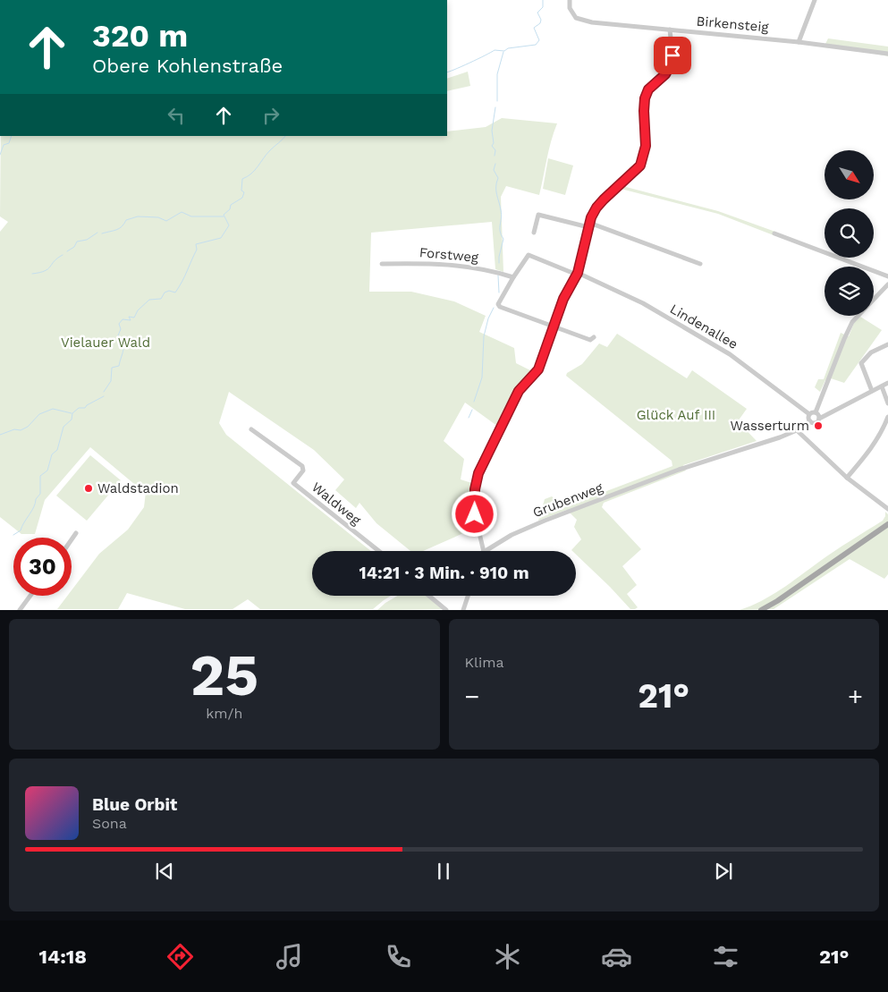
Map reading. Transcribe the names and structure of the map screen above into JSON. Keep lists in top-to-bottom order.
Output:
{
  "streets": {
    "street": [
      "Birkensteig",
      "Forstweg",
      "Lindenallee",
      "Grubenweg",
      "Waldweg"
    ]
  },
  "crossings": [
    ["Forstweg", "Lindenallee"],
    ["Lindenallee", "Grubenweg"]
  ],
  "parks": ["Vielauer Wald", "Glück Auf III"],
  "places": ["Wasserturm", "Waldstadion"],
  "north": "bottom right",
  "page": {
    "turn": ["320 m", "Obere Kohlenstraße"],
    "limit": "30",
    "trip": "14:21 · 3 Min. · 910 m",
    "tile": [
      ["25", "km/h"],
      "Klima"
    ],
    "heat": ["−", "21°", "+"],
    "song": ["Blue Orbit", "Sona"],
    "tabs": ["14:18", "21°"]
  }
}
